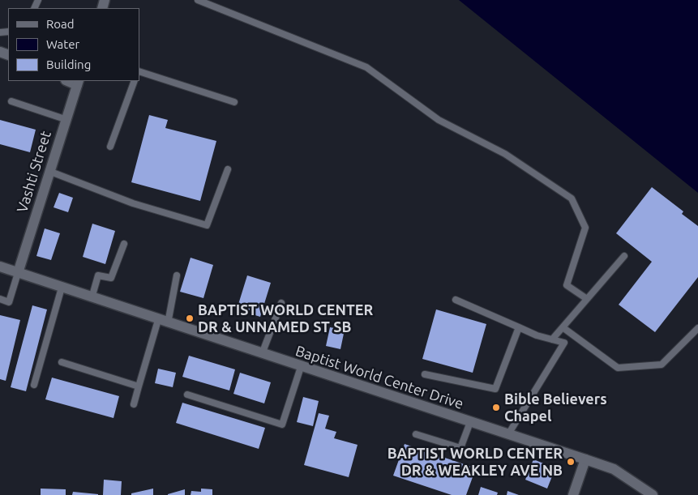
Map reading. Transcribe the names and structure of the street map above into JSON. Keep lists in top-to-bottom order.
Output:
{
  "streets": {
    "street": ["Vashti Street", "Baptist World Center Drive"]
  },
  "crossings": [
    ["Vashti Street", "Baptist World Center Drive"]
  ],
  "places": ["BAPTIST WORLD CENTER DR & UNNAMED ST SB", "Bible Believers Chapel", "BAPTIST WORLD CENTER DR & WEAKLEY AVE NB"],
  "legend": ["Road", "Water", "Building"]
}
